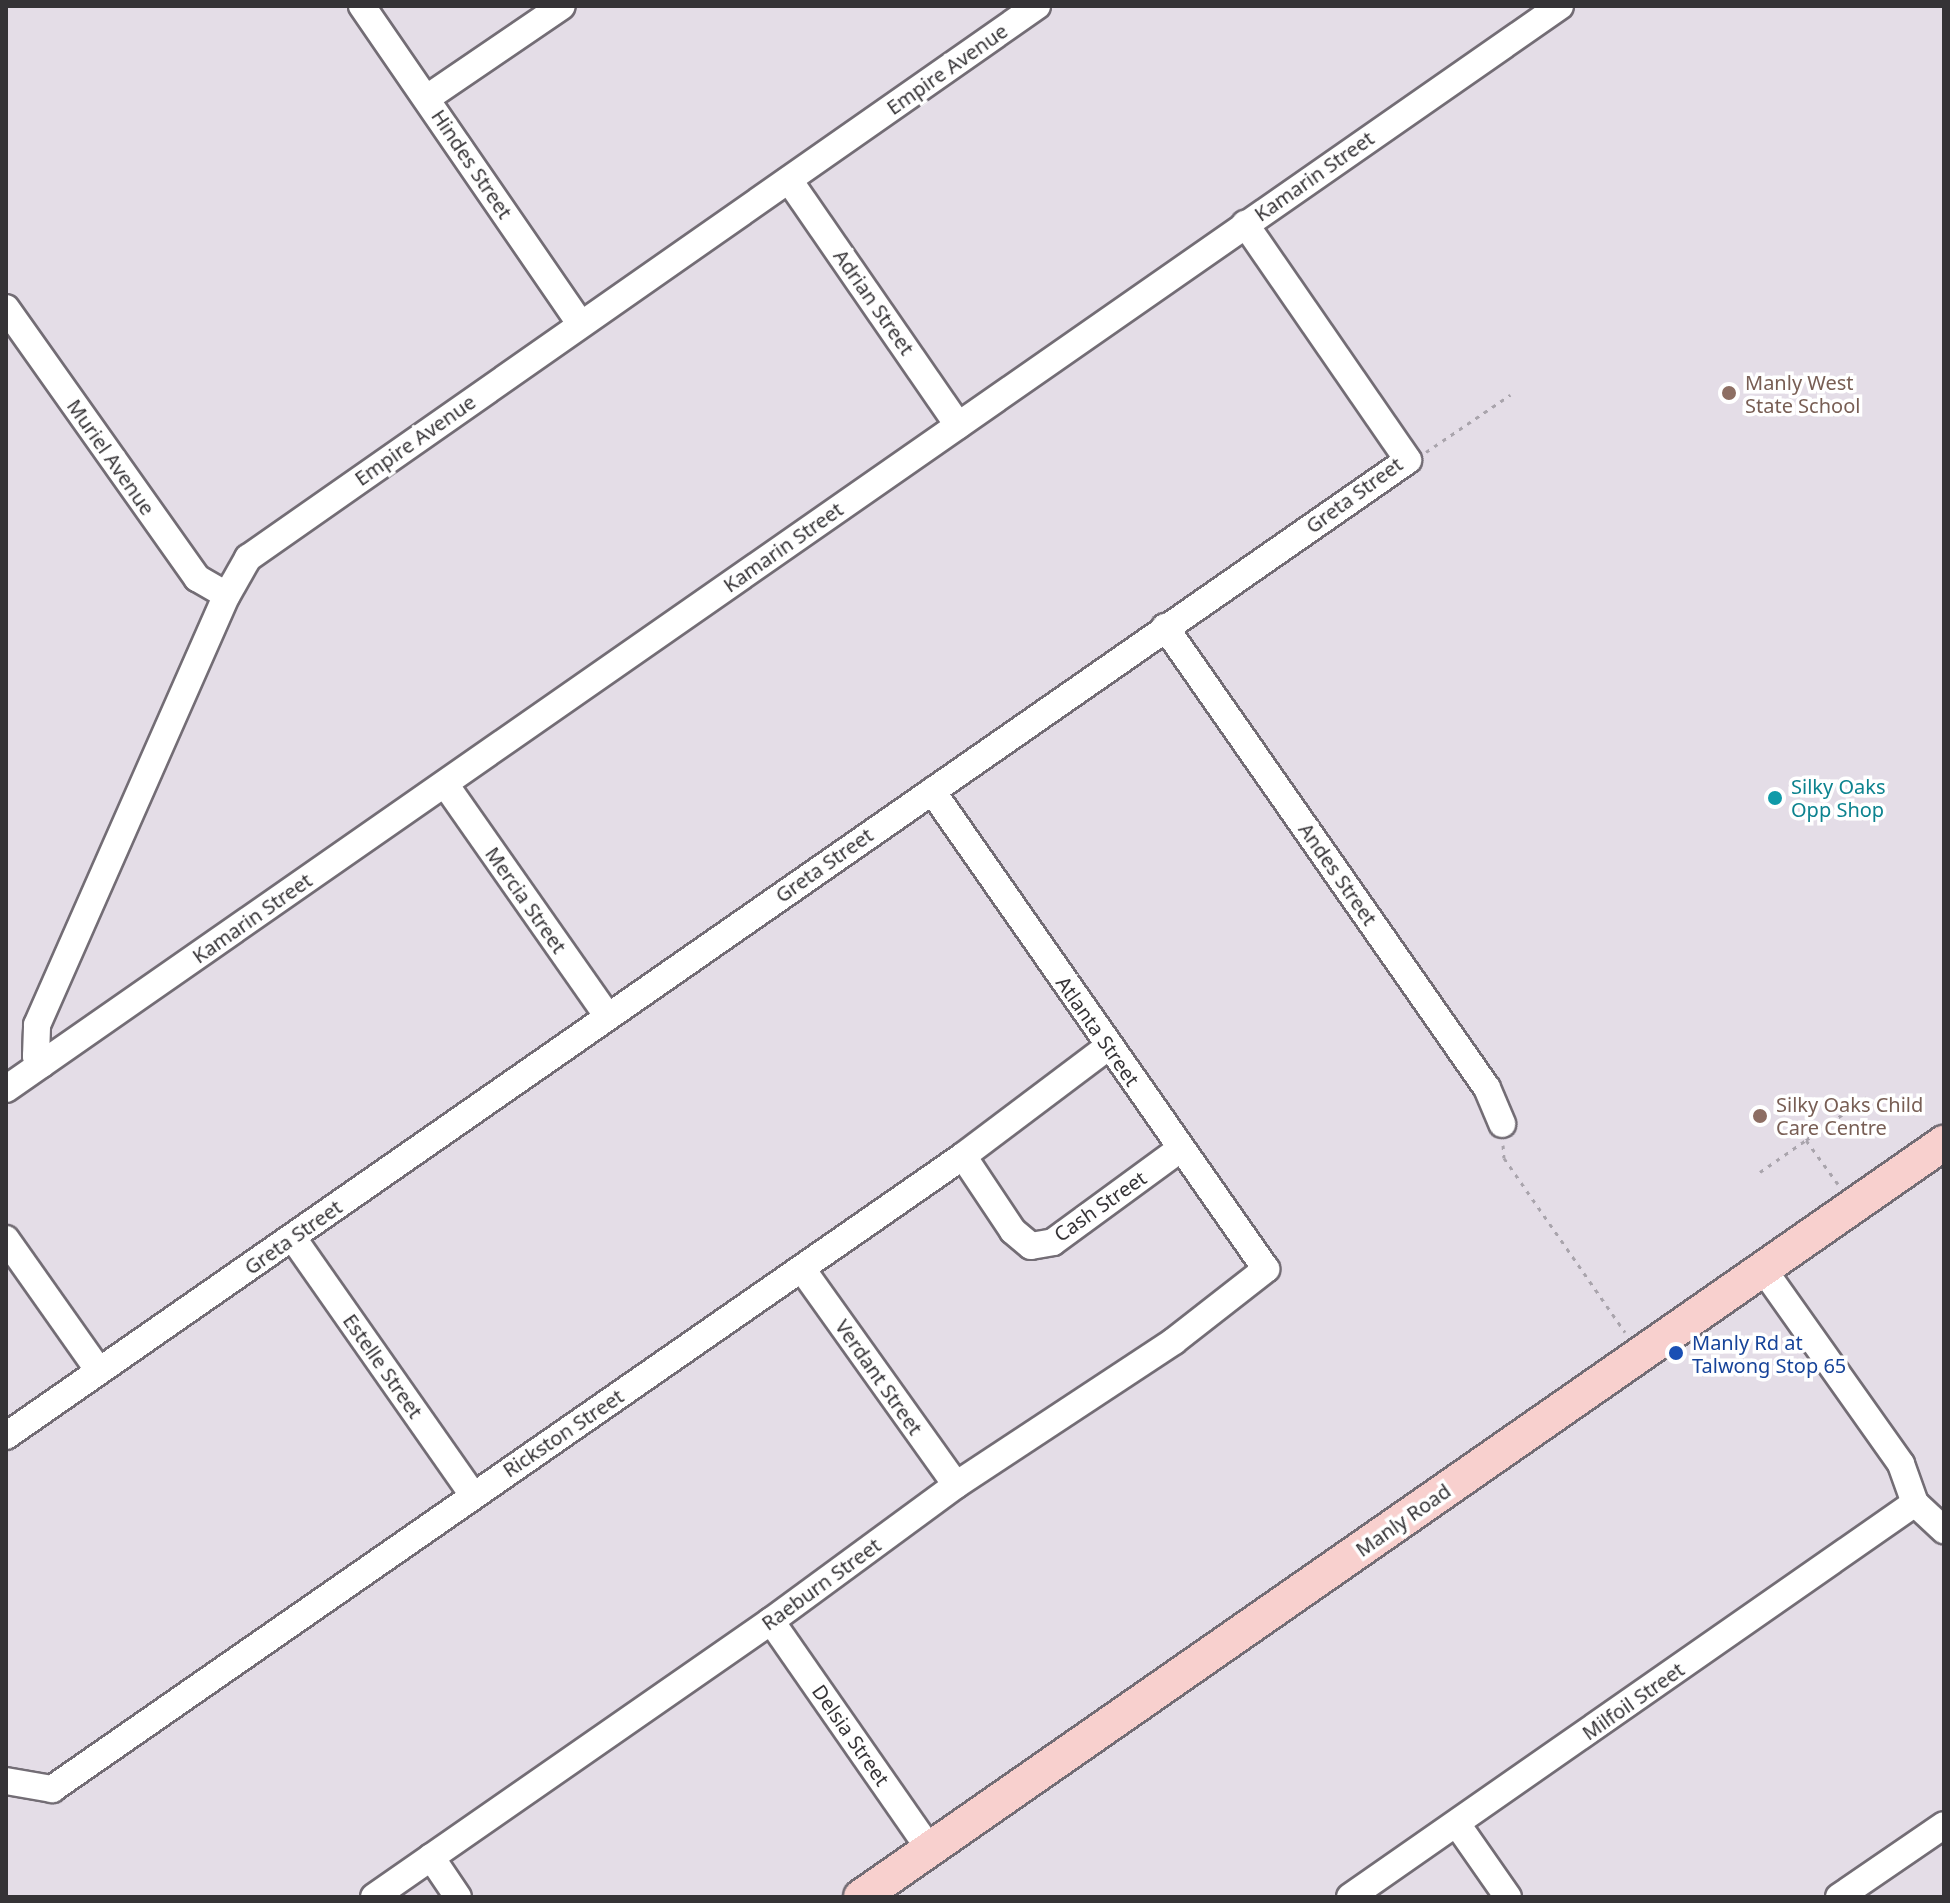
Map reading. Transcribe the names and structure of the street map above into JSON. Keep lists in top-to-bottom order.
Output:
{
  "streets": {
    "main road": ["Manly Road"],
    "street": [
      "Empire Avenue",
      "Hindes Street",
      "Kamarin Street",
      "Adrian Street",
      "Muriel Avenue",
      "Greta Street",
      "Andes Street",
      "Mercia Street",
      "Atlanta Street",
      "Cash Street",
      "Estelle Street",
      "Verdant Street",
      "Rickston Street",
      "Raeburn Street",
      "Milfoil Street",
      "Delsia Street"
    ]
  },
  "crossings": [
    ["Empire Avenue", "Hindes Street"],
    ["Empire Avenue", "Kamarin Street"],
    ["Empire Avenue", "Adrian Street"],
    ["Empire Avenue", "Muriel Avenue"],
    ["Kamarin Street", "Adrian Street"],
    ["Kamarin Street", "Greta Street"],
    ["Kamarin Street", "Mercia Street"],
    ["Greta Street", "Andes Street"],
    ["Greta Street", "Mercia Street"],
    ["Greta Street", "Atlanta Street"],
    ["Greta Street", "Estelle Street"],
    ["Atlanta Street", "Cash Street"],
    ["Atlanta Street", "Rickston Street"],
    ["Atlanta Street", "Raeburn Street"],
    ["Cash Street", "Rickston Street"],
    ["Estelle Street", "Rickston Street"],
    ["Verdant Street", "Rickston Street"],
    ["Verdant Street", "Raeburn Street"],
    ["Manly Road", "Delsia Street"],
    ["Raeburn Street", "Delsia Street"]
  ],
  "places": [
    "Manly West State School",
    "Silky Oaks Opp Shop",
    "Silky Oaks Child Care Centre",
    "Manly Rd at Talwong Stop 65"
  ]
}
